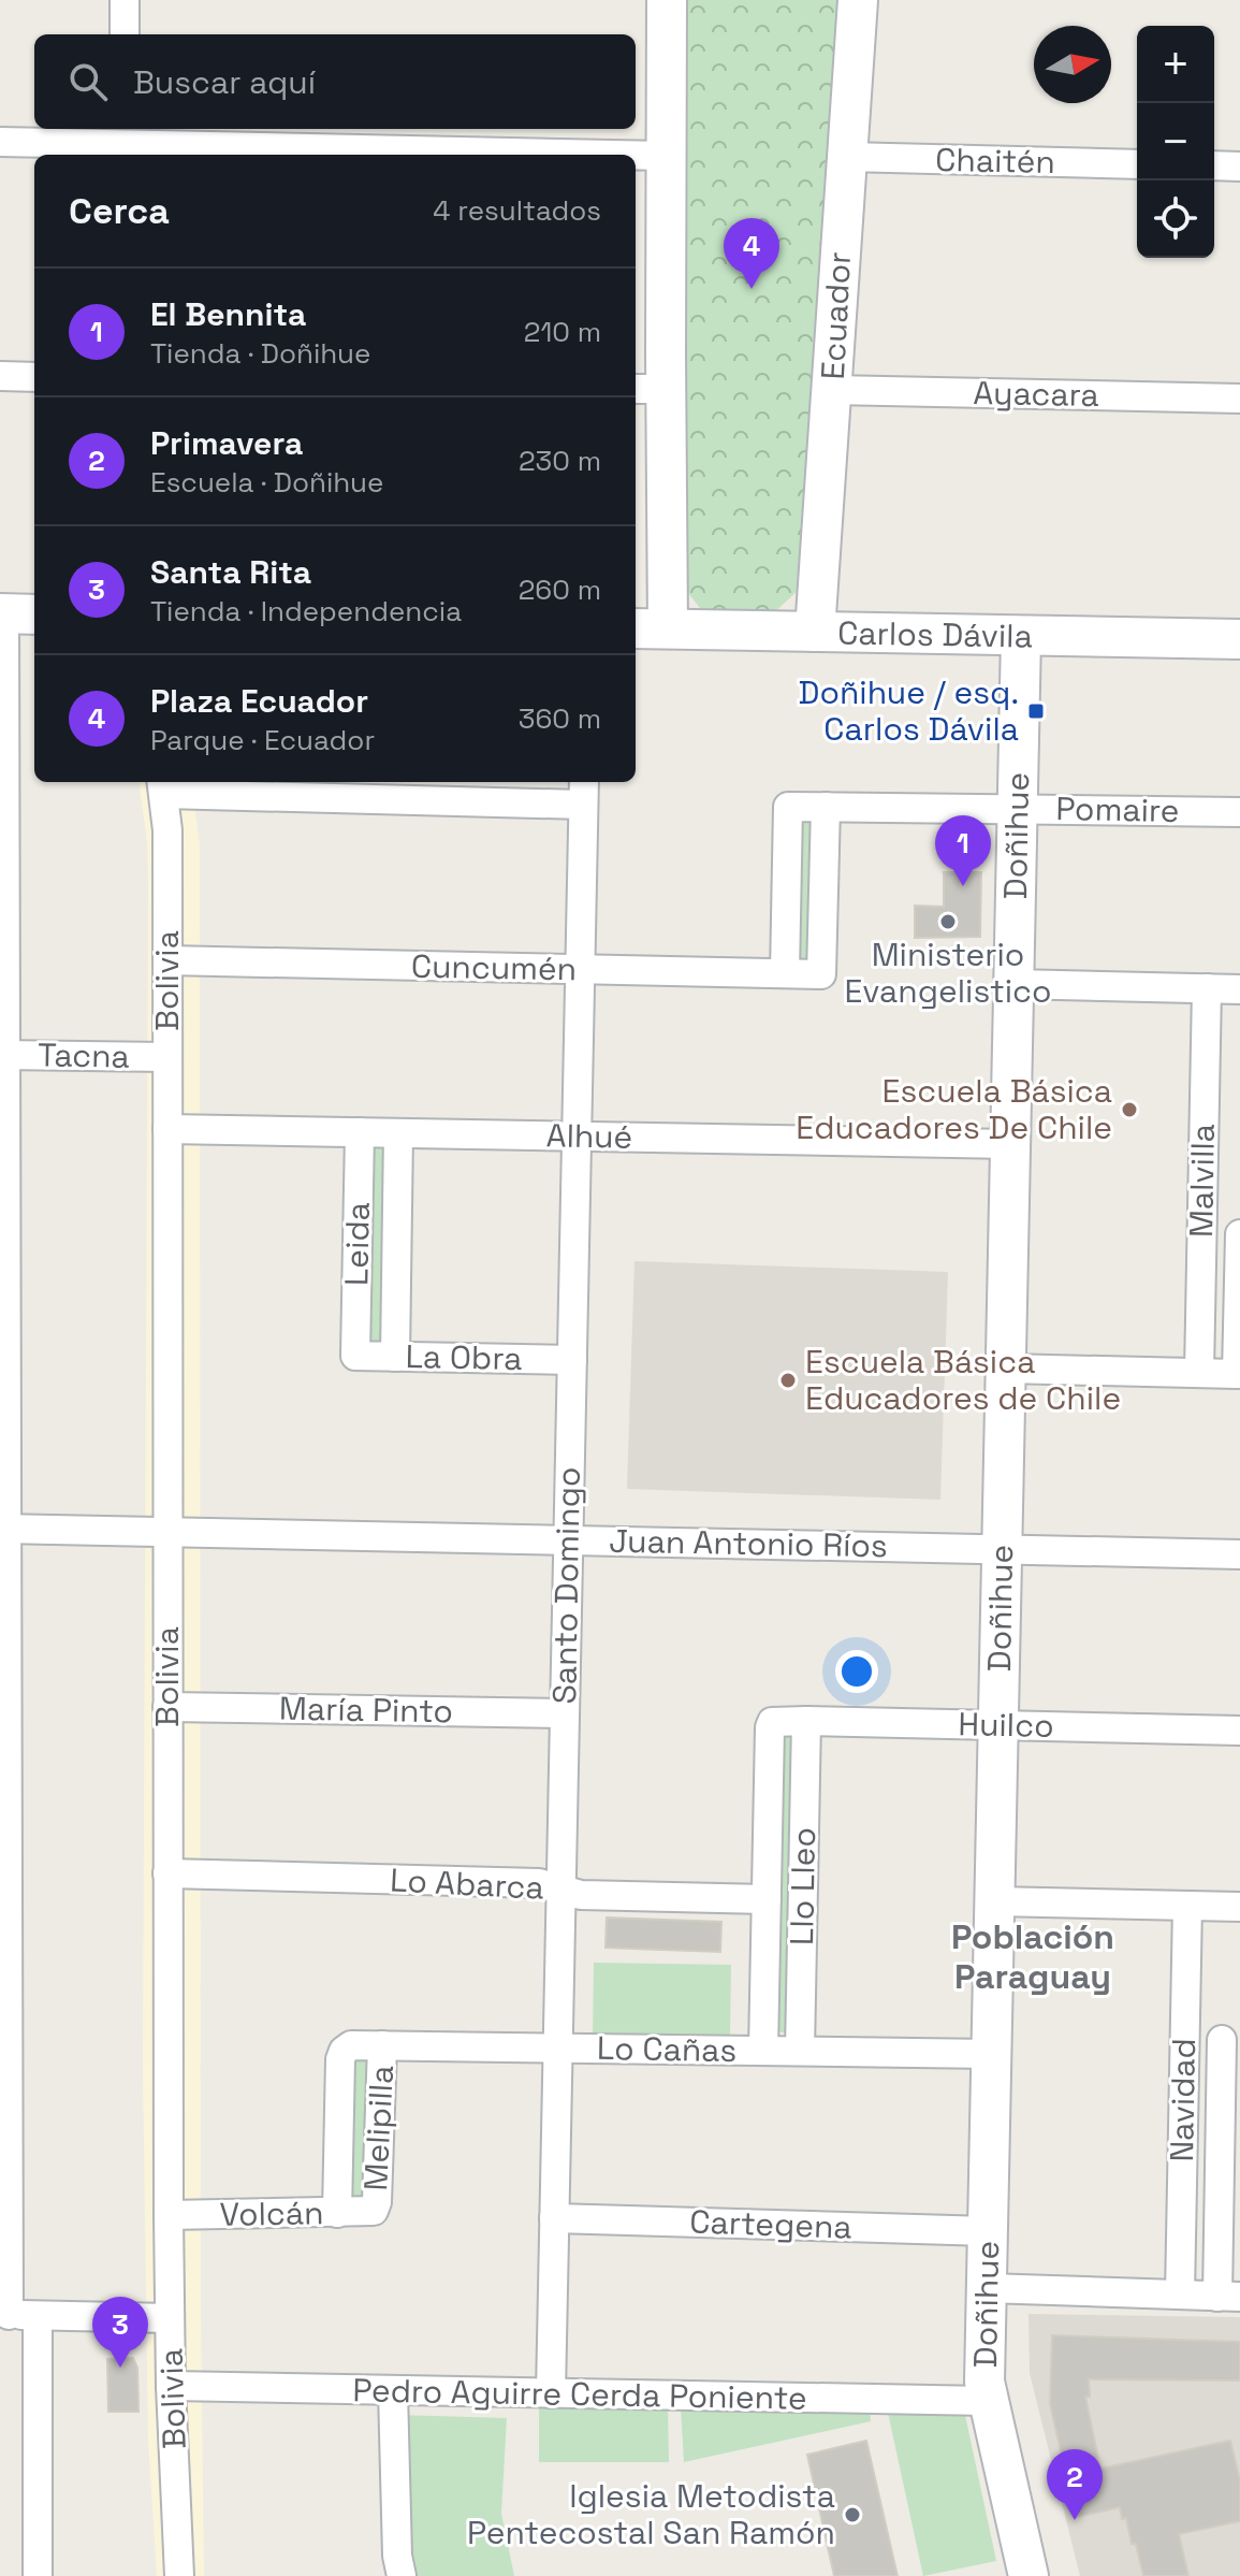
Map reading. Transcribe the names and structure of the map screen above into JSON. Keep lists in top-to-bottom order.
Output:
{
  "streets": {
    "street": [
      "Chaitén",
      "Ecuador",
      "Ayacara",
      "Carlos Dávila",
      "Pomaire",
      "Doñihue",
      "Cuncumén",
      "Bolivia",
      "Tacna",
      "Alhué",
      "Malvilla",
      "Leida",
      "La Obra",
      "Juan Antonio Ríos",
      "Santo Domingo",
      "María Pinto",
      "Huilco",
      "Lo Abarca",
      "Llo Lleo",
      "Lo Cañas",
      "Navidad",
      "Melipilla",
      "Volcán",
      "Cartegena",
      "Pedro Aguirre Cerda Poniente"
    ]
  },
  "crossings": [
    ["Chaitén", "Ecuador"],
    ["Ecuador", "Ayacara"],
    ["Ecuador", "Carlos Dávila"],
    ["Carlos Dávila", "Doñihue"],
    ["Pomaire", "Doñihue"],
    ["Pomaire", "Cuncumén"],
    ["Doñihue", "Alhué"],
    ["Doñihue", "Juan Antonio Ríos"],
    ["Doñihue", "Huilco"],
    ["Doñihue", "Lo Cañas"],
    ["Doñihue", "Cartegena"],
    ["Doñihue", "Pedro Aguirre Cerda Poniente"],
    ["Cuncumén", "Bolivia"],
    ["Cuncumén", "Santo Domingo"],
    ["Bolivia", "Tacna"],
    ["Bolivia", "Alhué"],
    ["Bolivia", "Juan Antonio Ríos"],
    ["Bolivia", "María Pinto"],
    ["Bolivia", "Lo Abarca"],
    ["Bolivia", "Volcán"],
    ["Bolivia", "Pedro Aguirre Cerda Poniente"],
    ["Alhué", "Leida"],
    ["Alhué", "Santo Domingo"],
    ["Leida", "La Obra"],
    ["La Obra", "Santo Domingo"],
    ["Juan Antonio Ríos", "Santo Domingo"],
    ["Santo Domingo", "María Pinto"],
    ["Santo Domingo", "Lo Abarca"],
    ["Santo Domingo", "Lo Cañas"],
    ["Santo Domingo", "Cartegena"],
    ["Santo Domingo", "Pedro Aguirre Cerda Poniente"],
    ["Huilco", "Llo Lleo"],
    ["Lo Abarca", "Llo Lleo"],
    ["Llo Lleo", "Lo Cañas"],
    ["Lo Cañas", "Melipilla"],
    ["Melipilla", "Volcán"]
  ],
  "districts": ["Población Paraguay"],
  "places": {
    "transit": ["Doñihue / esq. Carlos Dávila"],
    "other": [
      "Ministerio Evangelistico",
      "Escuela Básica Educadores De Chile",
      "Escuela Básica Educadores de Chile",
      "Iglesia Metodista Pentecostal San Ramón"
    ]
  },
  "north": "right",
  "page": {
    "map_buttons": ["+", "−"],
    "search": "Buscar aquí",
    "heading": ["Cerca", "4 resultados"],
    "pins": [
      "4",
      "1",
      "3",
      "2"
    ],
    "list": [
      {
        "mark": "1",
        "name": "El Bennita",
        "note": "Tienda · Doñihue",
        "value": "210 m"
      },
      {
        "mark": "2",
        "name": "Primavera",
        "note": "Escuela · Doñihue",
        "value": "230 m"
      },
      {
        "mark": "3",
        "name": "Santa Rita",
        "note": "Tienda · Independencia",
        "value": "260 m"
      },
      {
        "mark": "4",
        "name": "Plaza Ecuador",
        "note": "Parque · Ecuador",
        "value": "360 m"
      }
    ]
  }
}
